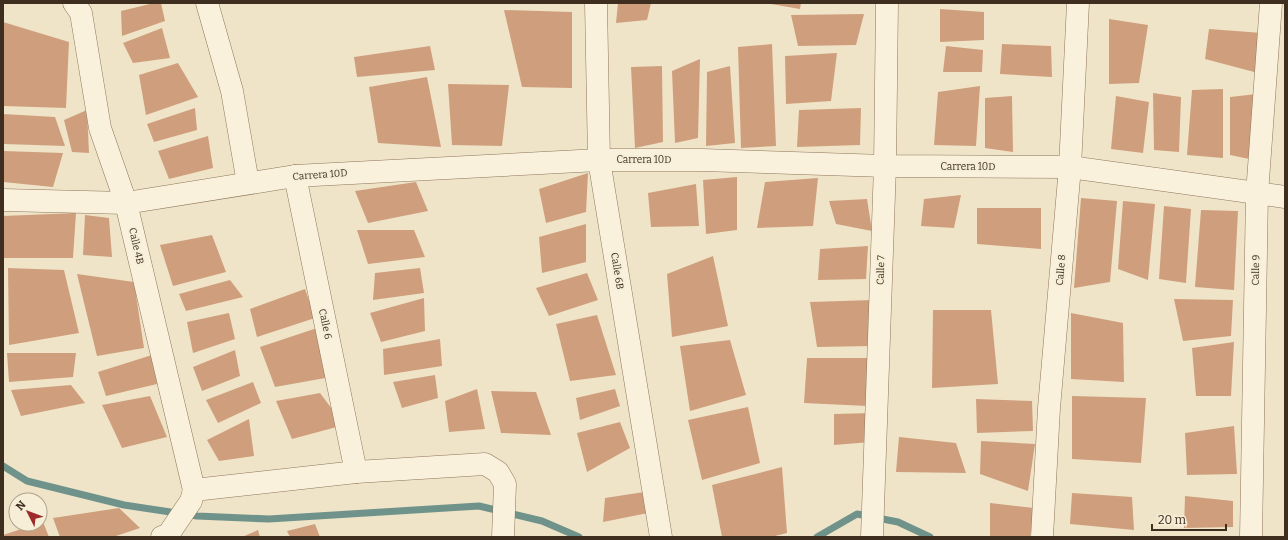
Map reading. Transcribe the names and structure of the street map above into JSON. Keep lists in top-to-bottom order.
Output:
{
  "streets": {
    "street": [
      "Carrera 10D",
      "Calle 4B",
      "Calle 7",
      "Calle 8",
      "Calle 9",
      "Calle 6B",
      "Calle 6"
    ]
  },
  "crossings": [
    ["Carrera 10D", "Calle 4B"],
    ["Carrera 10D", "Calle 7"],
    ["Carrera 10D", "Calle 8"],
    ["Carrera 10D", "Calle 9"],
    ["Carrera 10D", "Calle 6B"],
    ["Carrera 10D", "Calle 6"]
  ],
  "scale_bar": "20 m",
  "north": "top left"
}
